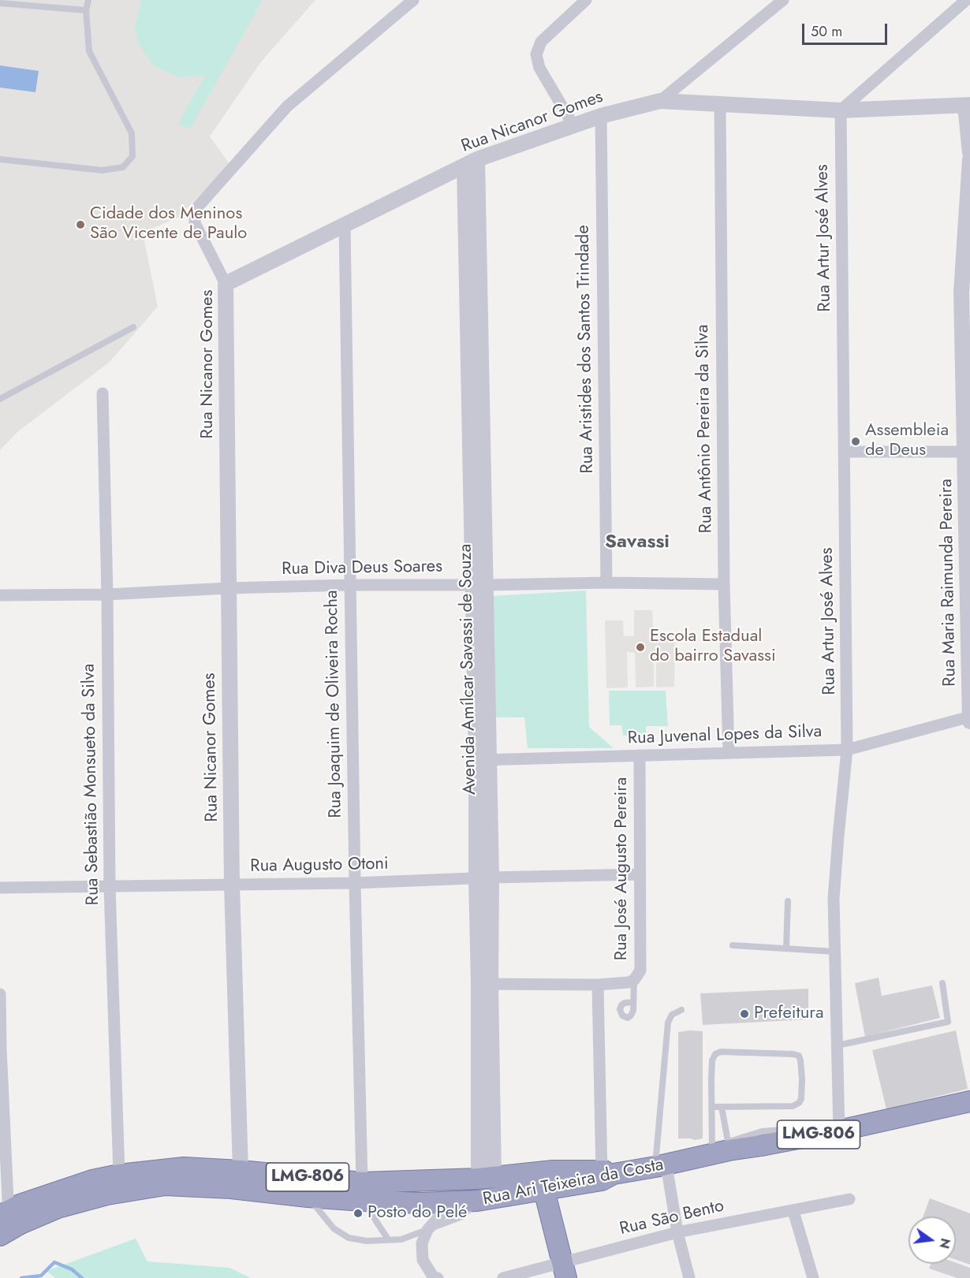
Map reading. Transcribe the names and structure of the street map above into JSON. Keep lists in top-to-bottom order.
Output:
{
  "streets": {
    "highway": ["LMG-806", "Rua Ari Teixeira da Costa"],
    "street": [
      "Rua Nicanor Gomes",
      "Rua Artur José Alves",
      "Rua Aristides dos Santos Trindade",
      "Rua Antônio Pereira da Silva",
      "Rua Diva Deus Soares",
      "Rua Maria Raimunda Pereira",
      "Avenida Amílcar Savassi de Souza",
      "Rua Joaquim de Oliveira Rocha",
      "Rua Juvenal Lopes da Silva",
      "Rua Sebastião Monsueto da Silva",
      "Rua Augusto Otoni",
      "Rua José Augusto Pereira",
      "Rua São Bento"
    ]
  },
  "crossings": [
    ["Rua Nicanor Gomes", "Rua Artur José Alves"],
    ["Rua Nicanor Gomes", "Rua Aristides dos Santos Trindade"],
    ["Rua Nicanor Gomes", "Rua Antônio Pereira da Silva"],
    ["Rua Nicanor Gomes", "Rua Diva Deus Soares"],
    ["Rua Nicanor Gomes", "Avenida Amílcar Savassi de Souza"],
    ["Rua Nicanor Gomes", "Rua Joaquim de Oliveira Rocha"],
    ["Rua Nicanor Gomes", "Rua Augusto Otoni"],
    ["Rua Nicanor Gomes", "LMG-806"],
    ["Rua Artur José Alves", "Rua Juvenal Lopes da Silva"],
    ["Rua Artur José Alves", "Rua Ari Teixeira da Costa"],
    ["Rua Aristides dos Santos Trindade", "Rua Diva Deus Soares"],
    ["Rua Antônio Pereira da Silva", "Rua Diva Deus Soares"],
    ["Rua Antônio Pereira da Silva", "Rua Juvenal Lopes da Silva"],
    ["Rua Diva Deus Soares", "Avenida Amílcar Savassi de Souza"],
    ["Rua Diva Deus Soares", "Rua Joaquim de Oliveira Rocha"],
    ["Rua Diva Deus Soares", "Rua Sebastião Monsueto da Silva"],
    ["Rua Maria Raimunda Pereira", "Rua Juvenal Lopes da Silva"],
    ["Avenida Amílcar Savassi de Souza", "Rua Juvenal Lopes da Silva"],
    ["Avenida Amílcar Savassi de Souza", "Rua Augusto Otoni"],
    ["Avenida Amílcar Savassi de Souza", "LMG-806"],
    ["Rua Joaquim de Oliveira Rocha", "Rua Augusto Otoni"],
    ["Rua Joaquim de Oliveira Rocha", "LMG-806"],
    ["Rua Joaquim de Oliveira Rocha", "Rua Ari Teixeira da Costa"],
    ["Rua Juvenal Lopes da Silva", "Rua José Augusto Pereira"],
    ["Rua Sebastião Monsueto da Silva", "Rua Augusto Otoni"],
    ["Rua Sebastião Monsueto da Silva", "LMG-806"],
    ["Rua Augusto Otoni", "Rua José Augusto Pereira"],
    ["LMG-806", "Rua Ari Teixeira da Costa"]
  ],
  "districts": ["Savassi"],
  "places": [
    "Cidade dos Meninos São Vicente de Paulo",
    "Assembleia de Deus",
    "Escola Estadual do bairro Savassi",
    "Prefeitura",
    "Posto do Pelé"
  ],
  "scale_bar": "50 m",
  "north": "right"
}
